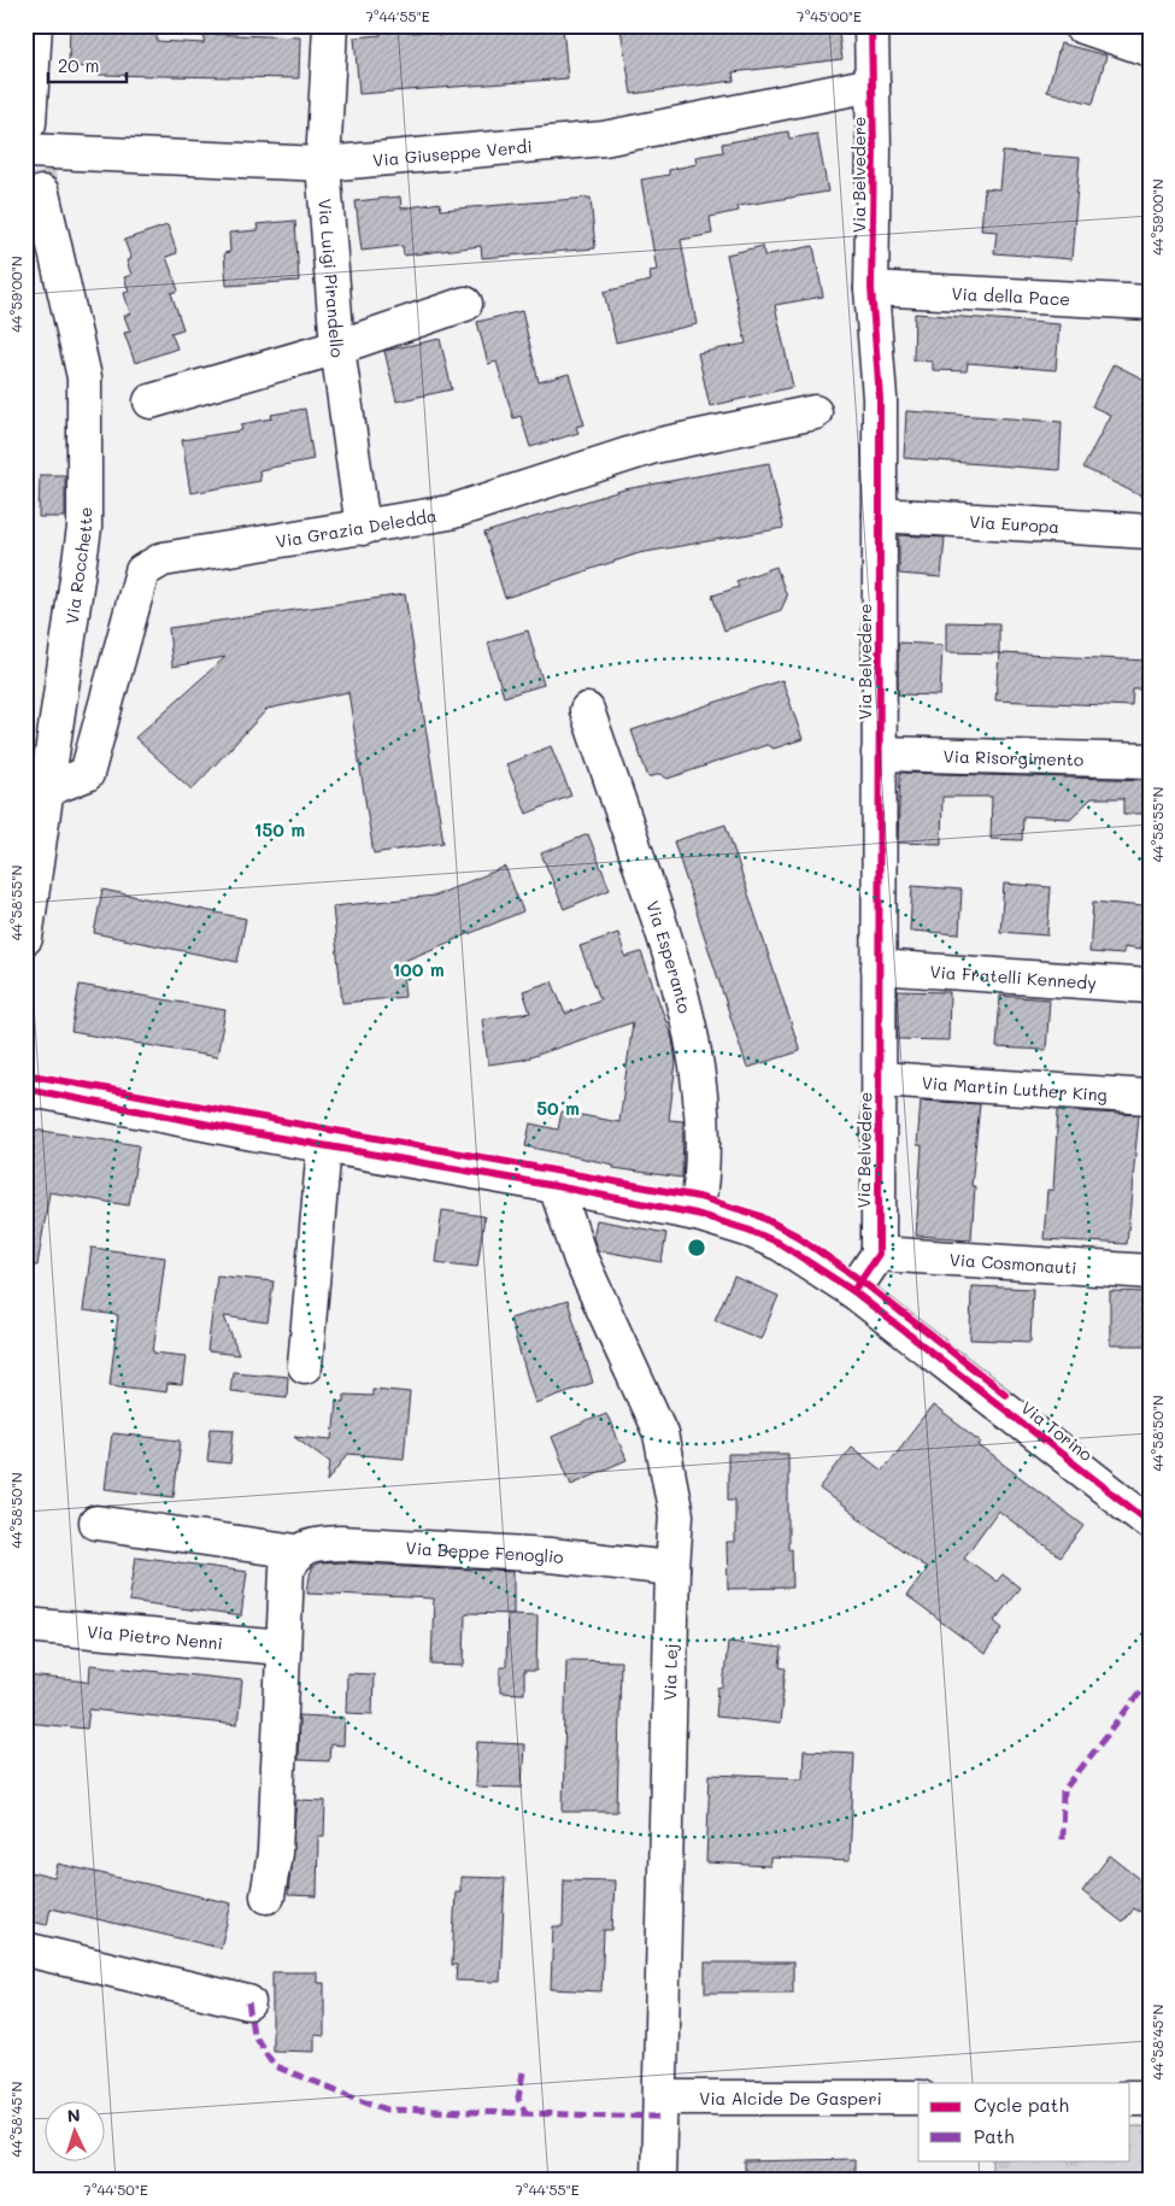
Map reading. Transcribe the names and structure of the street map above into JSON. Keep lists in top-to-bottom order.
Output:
{
  "streets": {
    "street": [
      "Via Giuseppe Verdi",
      "Via Belvedere",
      "Via Luigi Pirandello",
      "Via della Pace",
      "Via Europa",
      "Via Grazia Deledda",
      "Via Rocchette",
      "Via Risorgimento",
      "Via Esperanto",
      "Via Fratelli Kennedy",
      "Via Martin Luther King",
      "Via Cosmonauti",
      "Via Torino",
      "Via Beppe Fenoglio",
      "Via Pietro Nenni",
      "Via Lej",
      "Via Alcide De Gasperi"
    ]
  },
  "crossings": [
    ["Via Giuseppe Verdi", "Via Belvedere"],
    ["Via Giuseppe Verdi", "Via Luigi Pirandello"],
    ["Via Belvedere", "Via della Pace"],
    ["Via Belvedere", "Via Europa"],
    ["Via Belvedere", "Via Risorgimento"],
    ["Via Belvedere", "Via Fratelli Kennedy"],
    ["Via Belvedere", "Via Martin Luther King"],
    ["Via Belvedere", "Via Cosmonauti"],
    ["Via Luigi Pirandello", "Via Grazia Deledda"],
    ["Via Grazia Deledda", "Via Rocchette"],
    ["Via Esperanto", "Via Torino"],
    ["Via Torino", "Via Lej"],
    ["Via Beppe Fenoglio", "Via Lej"],
    ["Via Lej", "Via Alcide De Gasperi"]
  ],
  "legend": ["Cycle path", "Path"],
  "scale_bar": "20 m",
  "north": "top",
  "coordinates": [
    "7°44'55\"E",
    "7°45'00\"E",
    "44°59'00\"N",
    "44°58'55\"N",
    "44°58'50\"N",
    "44°58'45\"N",
    "7°44'50\"E"
  ],
  "rings": ["150 m", "100 m", "50 m"]
}
